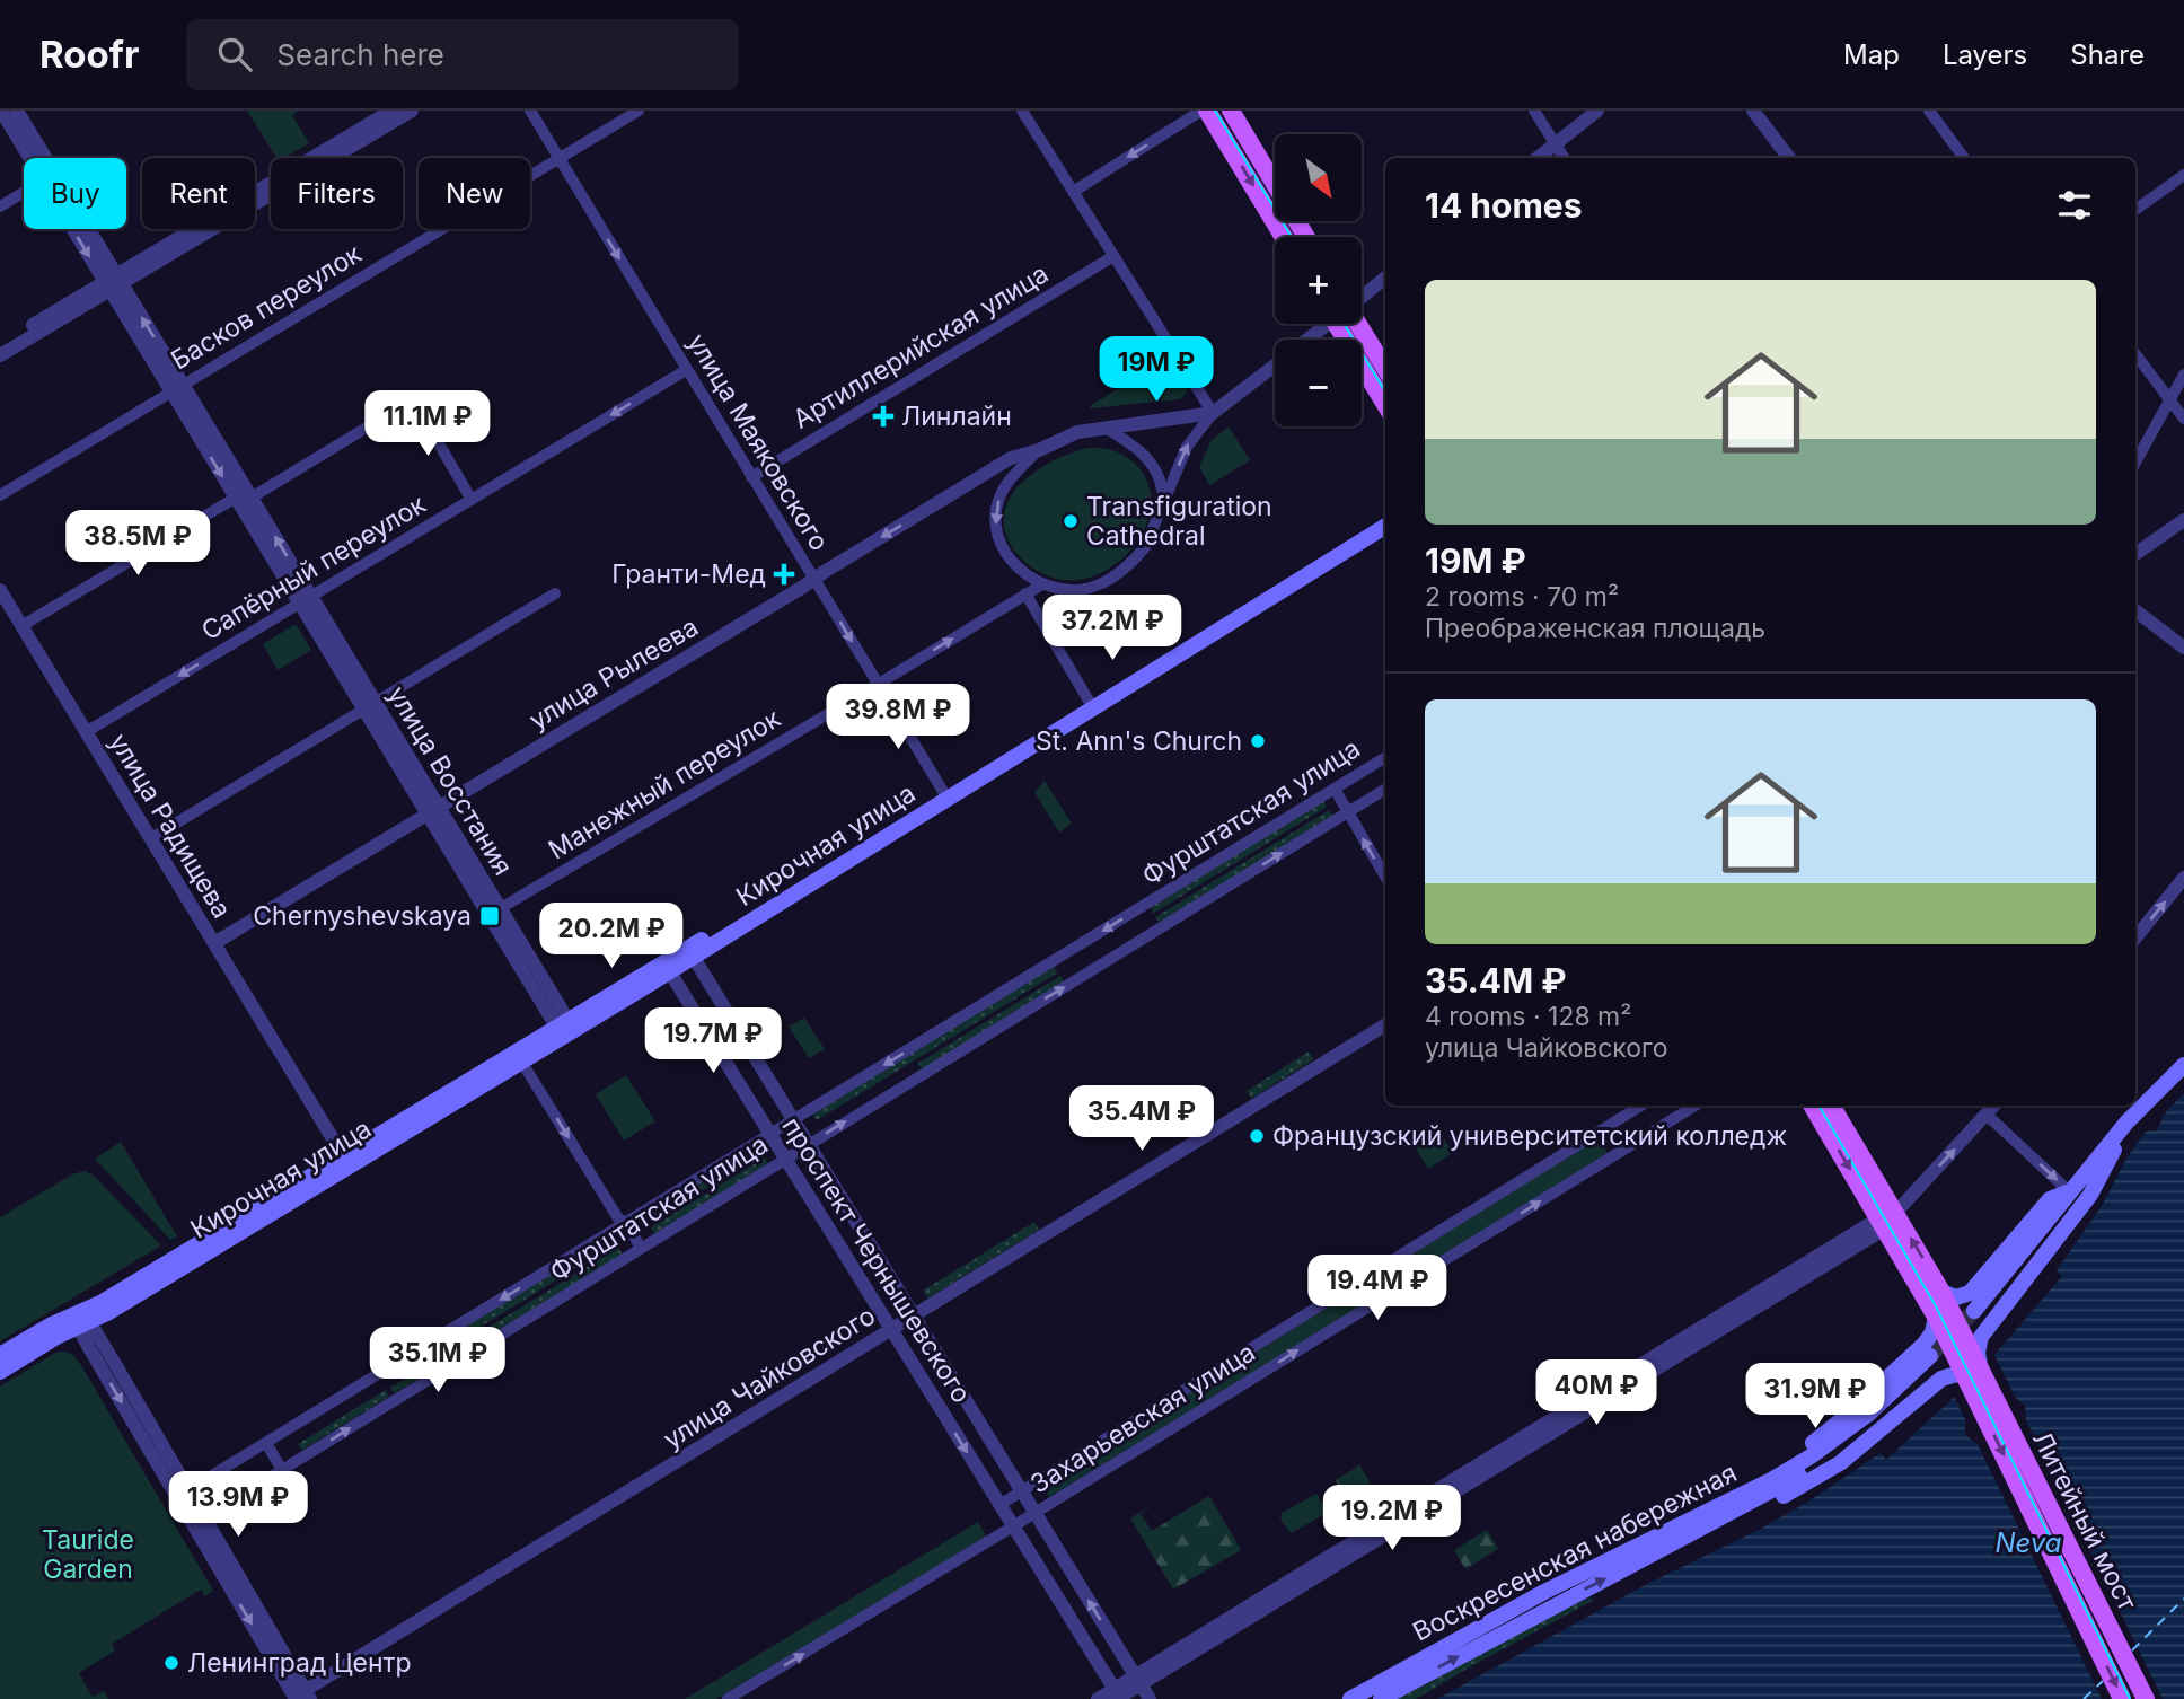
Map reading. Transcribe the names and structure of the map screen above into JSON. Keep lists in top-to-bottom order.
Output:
{
  "streets": {
    "main road": ["Кирочная улица", "Литейный мост", "Воскресенская набережная"],
    "street": [
      "Басков переулок",
      "Артиллерийская улица",
      "улица Маяковского",
      "Сапёрный переулок",
      "улица Рылеева",
      "улица Восстания",
      "Манежный переулок",
      "Фурштатская улица",
      "улица Радищева",
      "проспект Чернышевского",
      "улица Чайковского",
      "Захарьевская улица"
    ]
  },
  "crossings": [
    ["Басков переулок", "улица Маяковского"],
    ["Басков переулок", "улица Восстания"],
    ["Артиллерийская улица", "улица Маяковского"],
    ["улица Маяковского", "Сапёрный переулок"],
    ["улица Маяковского", "улица Рылеева"],
    ["улица Маяковского", "Манежный переулок"],
    ["улица Маяковского", "Кирочная улица"],
    ["Сапёрный переулок", "улица Восстания"],
    ["Сапёрный переулок", "улица Радищева"],
    ["улица Рылеева", "улица Восстания"],
    ["улица Рылеева", "Манежный переулок"],
    ["улица Рылеева", "улица Радищева"],
    ["улица Восстания", "Манежный переулок"],
    ["улица Восстания", "Кирочная улица"],
    ["Фурштатская улица", "проспект Чернышевского"],
    ["улица Радищева", "Кирочная улица"],
    ["Кирочная улица", "проспект Чернышевского"],
    ["проспект Чернышевского", "улица Чайковского"],
    ["проспект Чернышевского", "Захарьевская улица"]
  ],
  "one_way": ["улица Маяковского", "Сапёрный переулок"],
  "water": ["Neva"],
  "parks": ["Tauride Garden"],
  "places": {
    "health": ["Линлайн", "Гранти-Мед"],
    "other": [
      "Transfiguration Cathedral",
      "St. Ann's Church",
      "Французский университетский колледж",
      "Ленинград Центр"
    ],
    "transit": ["Chernyshevskaya"]
  },
  "north": "bottom right",
  "page": {
    "header": "Roofr",
    "search": "Search here",
    "nav": ["Map", "Layers", "Share"],
    "map_buttons": ["+", "−"],
    "chip": [
      "Buy",
      "Rent",
      "Filters",
      "New"
    ],
    "heading": "14 homes",
    "list": [
      {
        "name": "19M ₽",
        "note": "2 rooms · 70 m² · Преображенская площадь"
      },
      {
        "name": "35.4M ₽",
        "note": "4 rooms · 128 m² · улица Чайковского"
      }
    ],
    "price": [
      "19M ₽",
      "11.1M ₽",
      "38.5M ₽",
      "37.2M ₽",
      "39.8M ₽",
      "20.2M ₽",
      "19.7M ₽",
      "35.4M ₽",
      "19.4M ₽",
      "35.1M ₽",
      "40M ₽",
      "31.9M ₽",
      "13.9M ₽",
      "19.2M ₽"
    ]
  }
}
